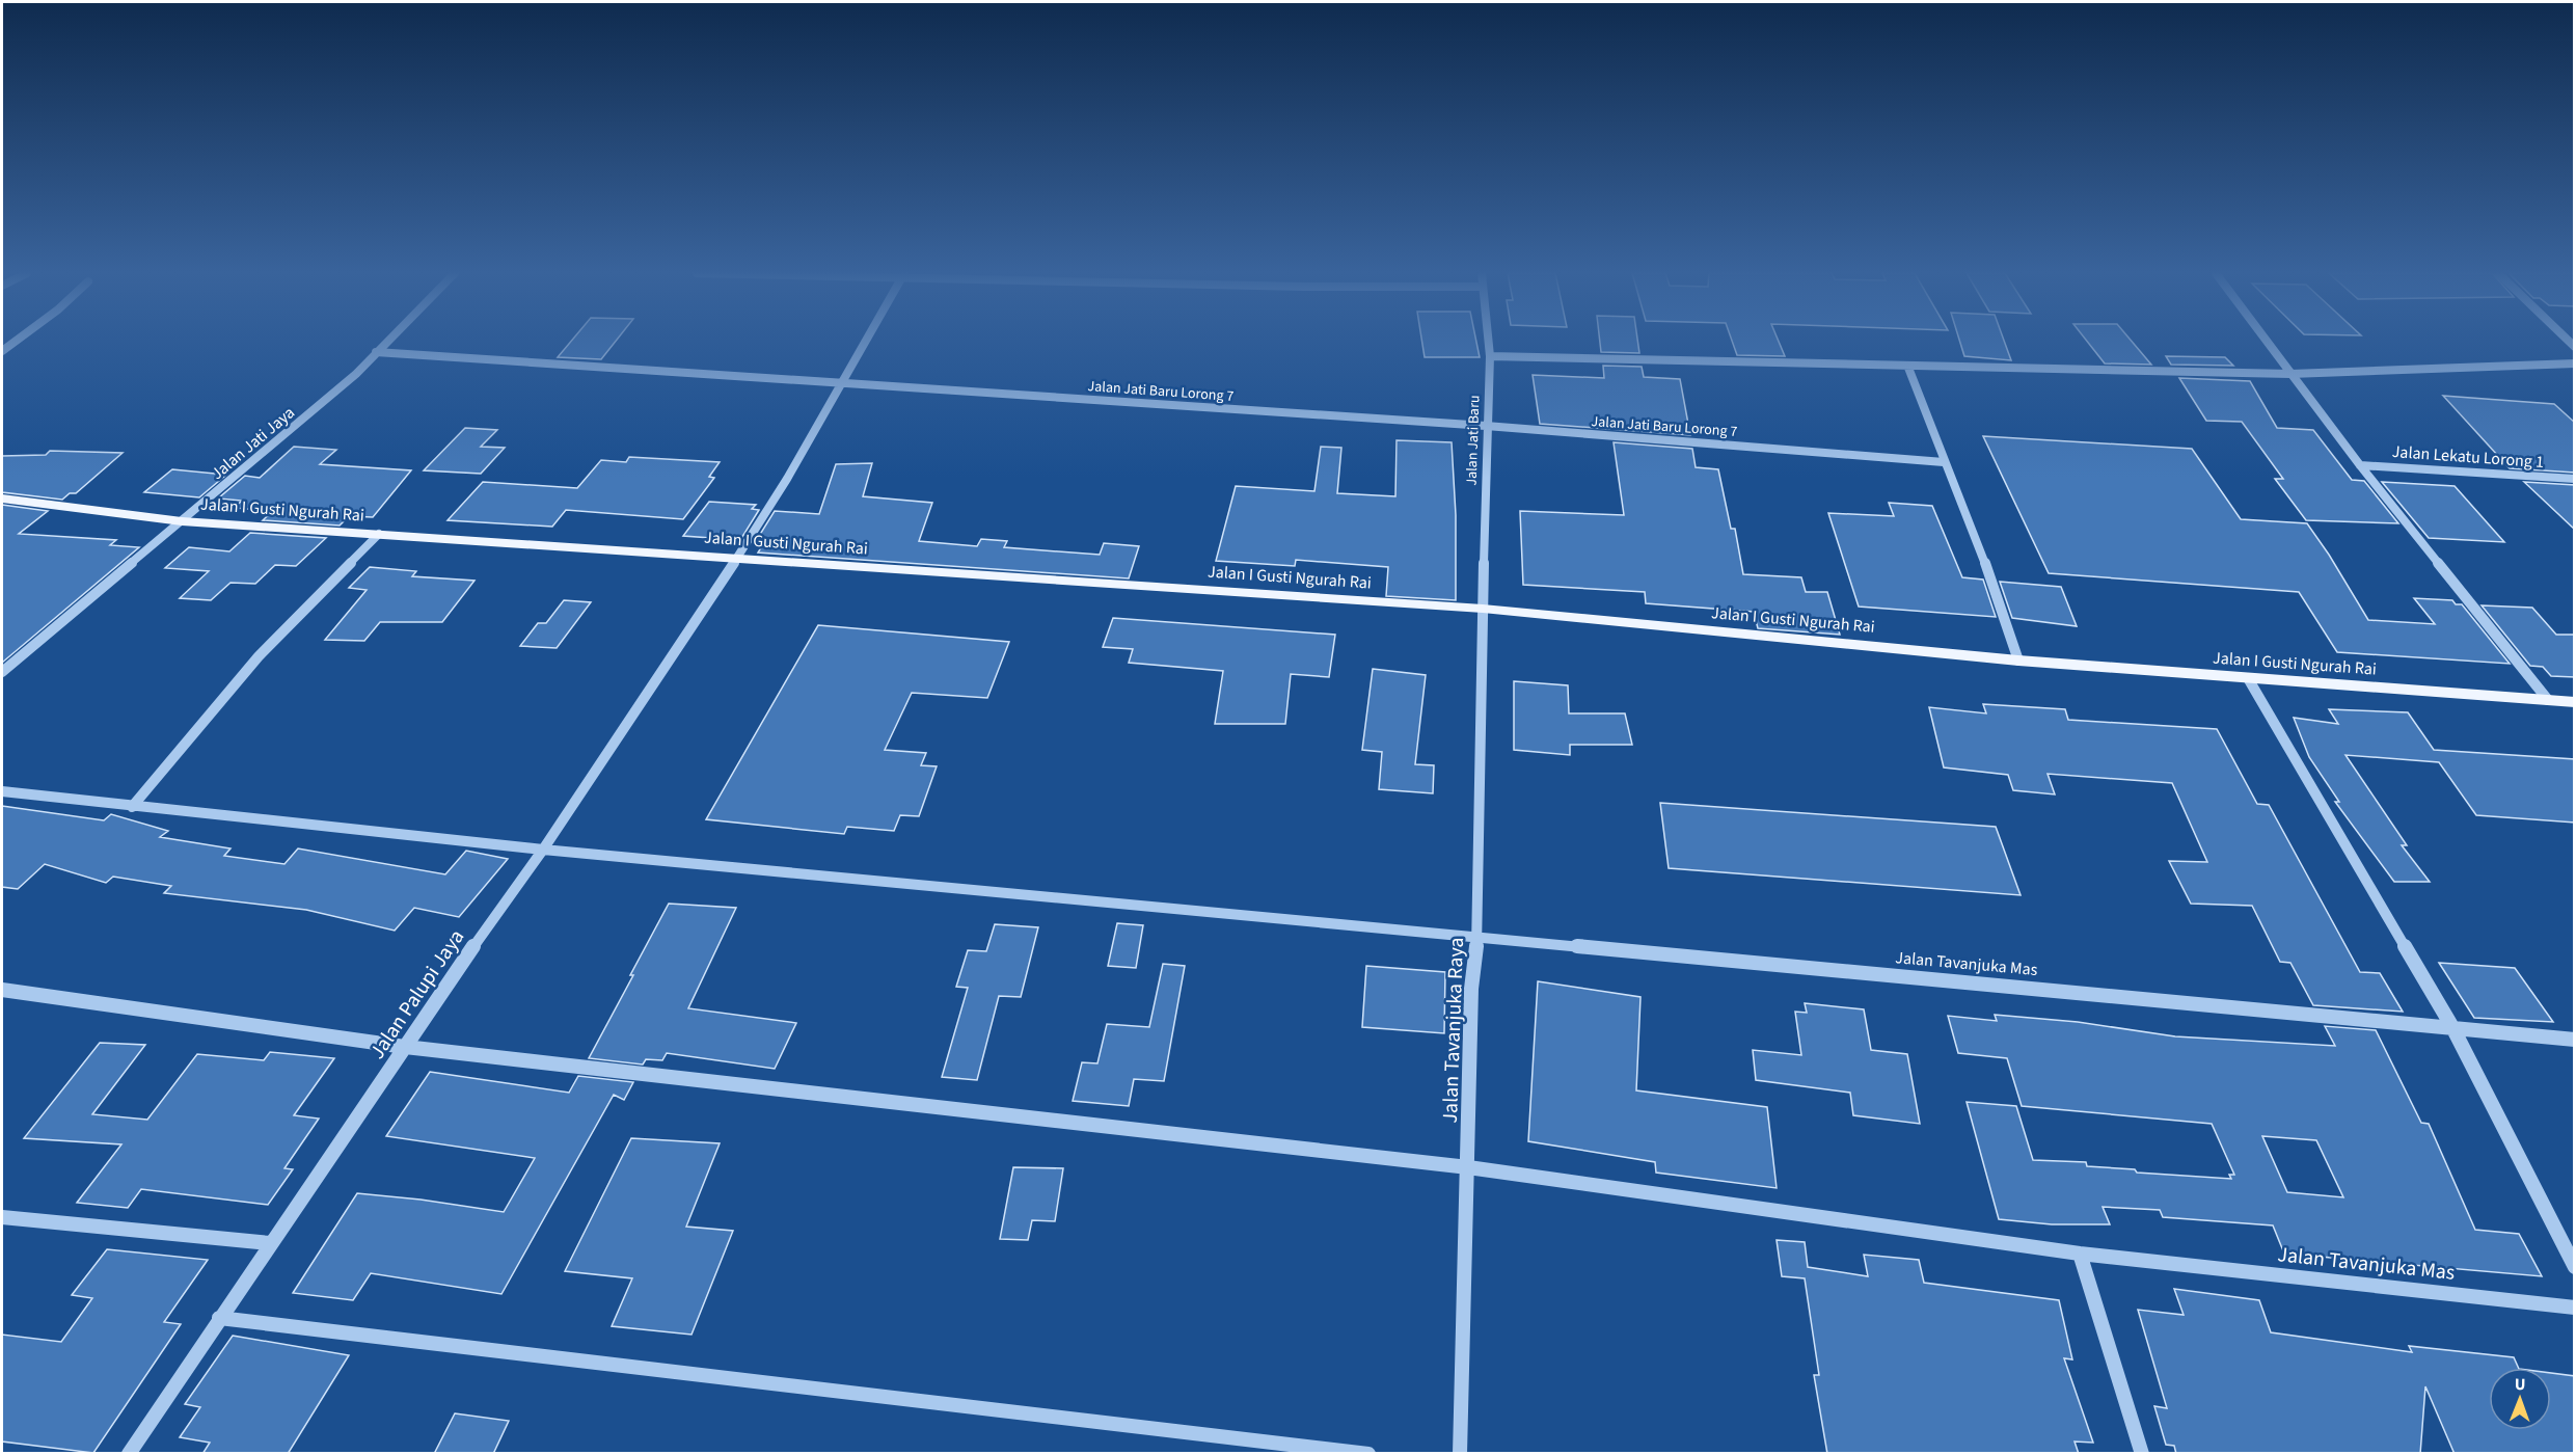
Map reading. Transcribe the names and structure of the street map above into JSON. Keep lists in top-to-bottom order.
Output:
{
  "streets": {
    "main road": ["Jalan I Gusti Ngurah Rai"],
    "street": [
      "Jalan Jati Baru Lorong 7",
      "Jalan Jati Baru",
      "Jalan Jati Jaya",
      "Jalan Lekatu Lorong 1",
      "Jalan Tavanjuka Mas",
      "Jalan Palupi Jaya",
      "Jalan Tavanjuka Raya"
    ]
  },
  "crossings": [
    ["Jalan Jati Baru Lorong 7", "Jalan Jati Baru"],
    ["Jalan Jati Baru Lorong 7", "Jalan Jati Jaya"],
    ["Jalan Jati Baru Lorong 7", "Jalan Palupi Jaya"],
    ["Jalan Jati Baru", "Jalan I Gusti Ngurah Rai"],
    ["Jalan Jati Baru", "Jalan Tavanjuka Raya"],
    ["Jalan Jati Jaya", "Jalan I Gusti Ngurah Rai"],
    ["Jalan I Gusti Ngurah Rai", "Jalan Palupi Jaya"],
    ["Jalan I Gusti Ngurah Rai", "Jalan Tavanjuka Raya"],
    ["Jalan Tavanjuka Mas", "Jalan Palupi Jaya"],
    ["Jalan Tavanjuka Mas", "Jalan Tavanjuka Raya"]
  ],
  "north": "top"
}
